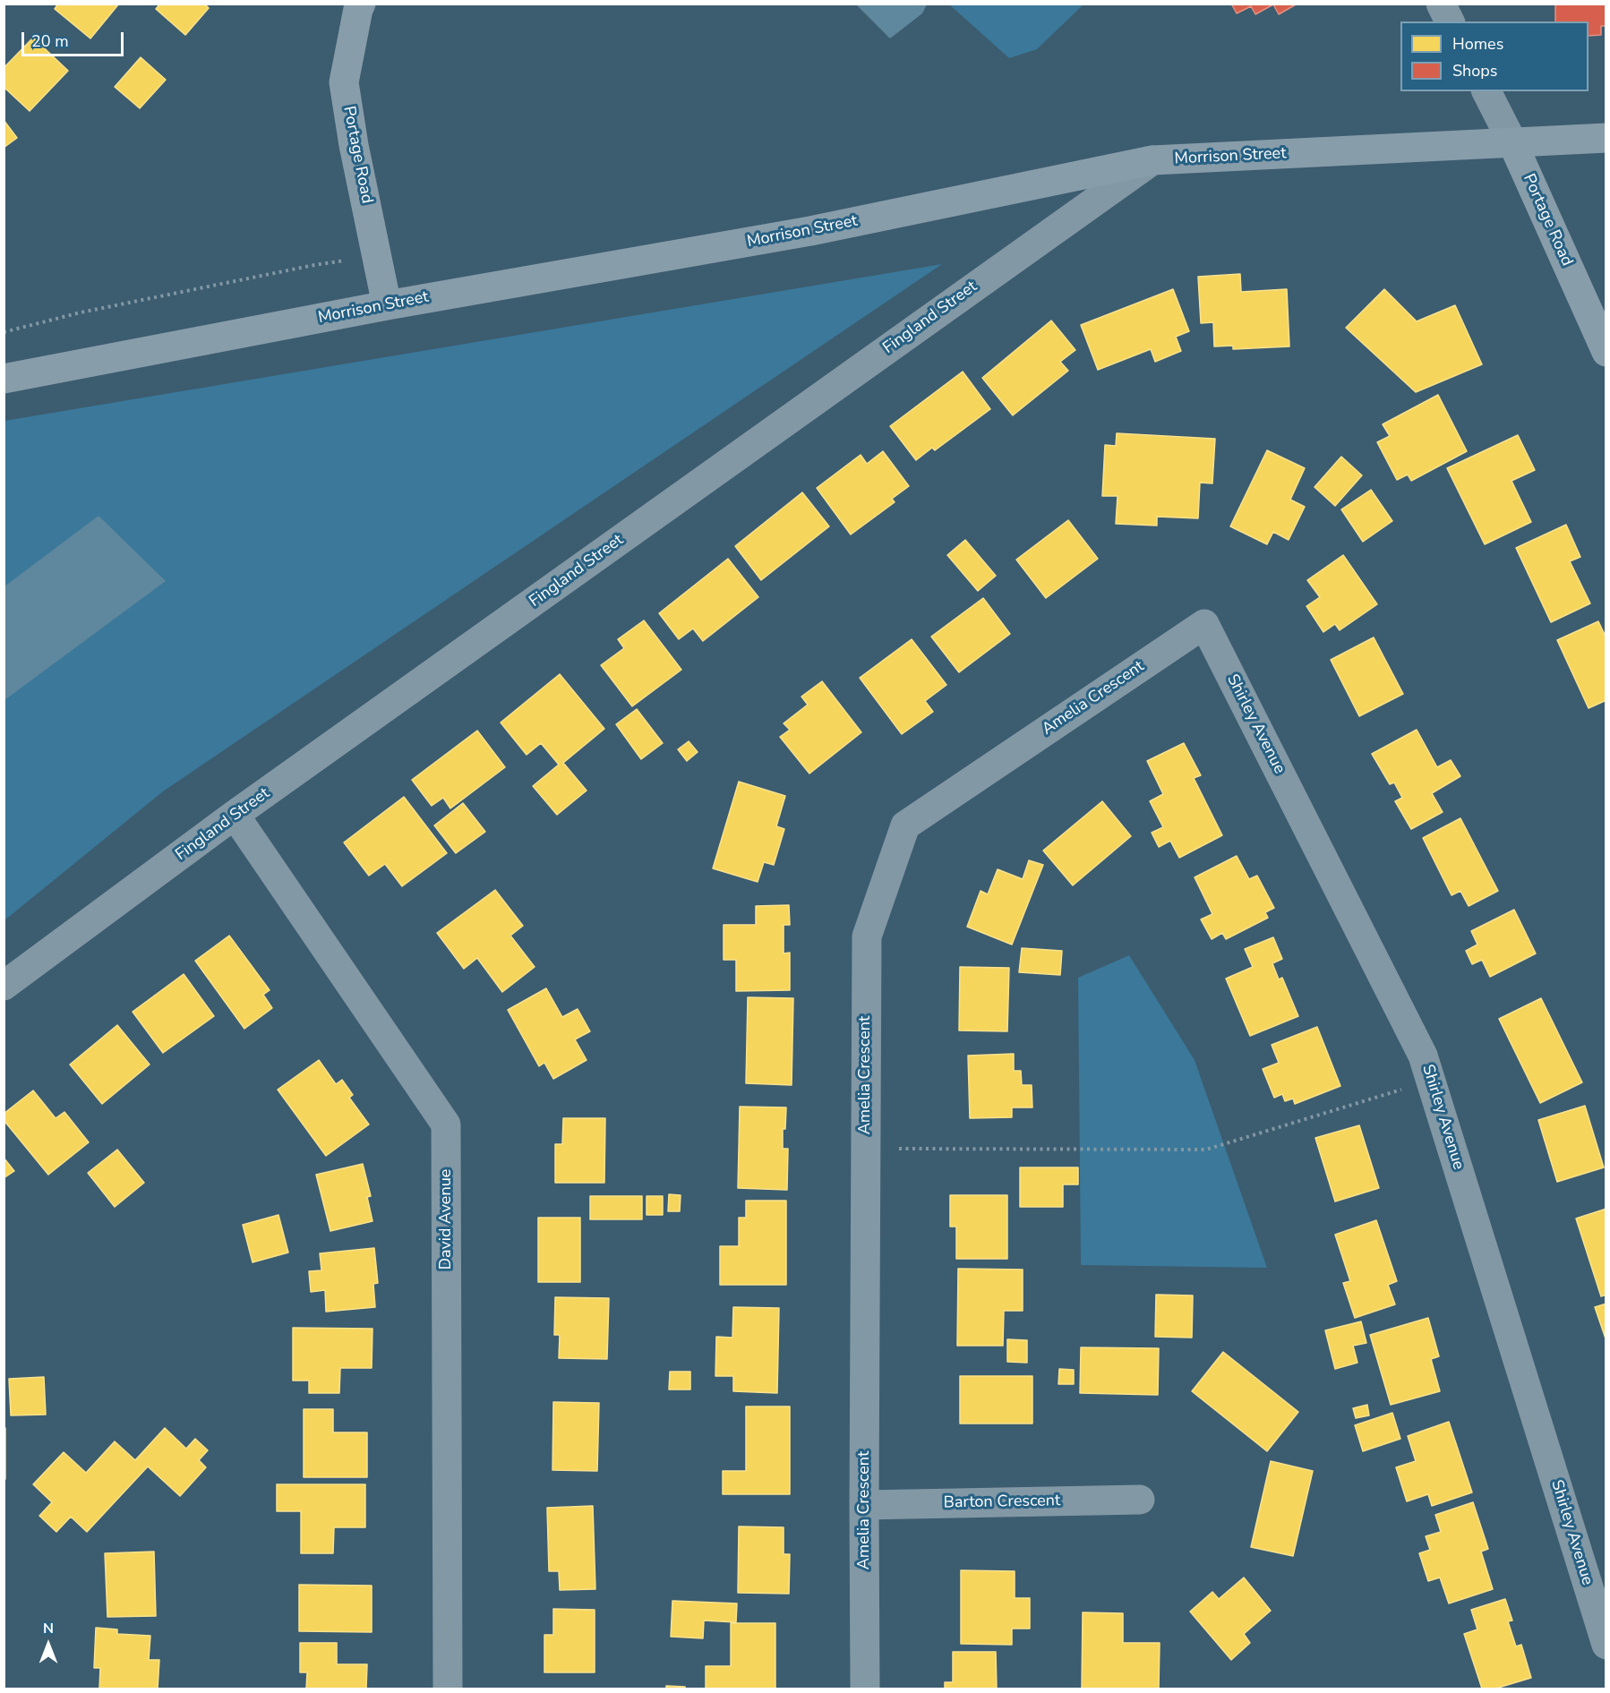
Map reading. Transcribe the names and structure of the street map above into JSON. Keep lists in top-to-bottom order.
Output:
{
  "streets": {
    "street": [
      "Portage Road",
      "Morrison Street",
      "Fingland Street",
      "Amelia Crescent",
      "Shirley Avenue",
      "David Avenue",
      "Barton Crescent"
    ]
  },
  "crossings": [
    ["Portage Road", "Morrison Street"],
    ["Morrison Street", "Fingland Street"],
    ["Fingland Street", "David Avenue"],
    ["Amelia Crescent", "Shirley Avenue"],
    ["Amelia Crescent", "Barton Crescent"]
  ],
  "legend": ["Homes", "Shops"],
  "scale_bar": "20 m",
  "north": "top"
}
